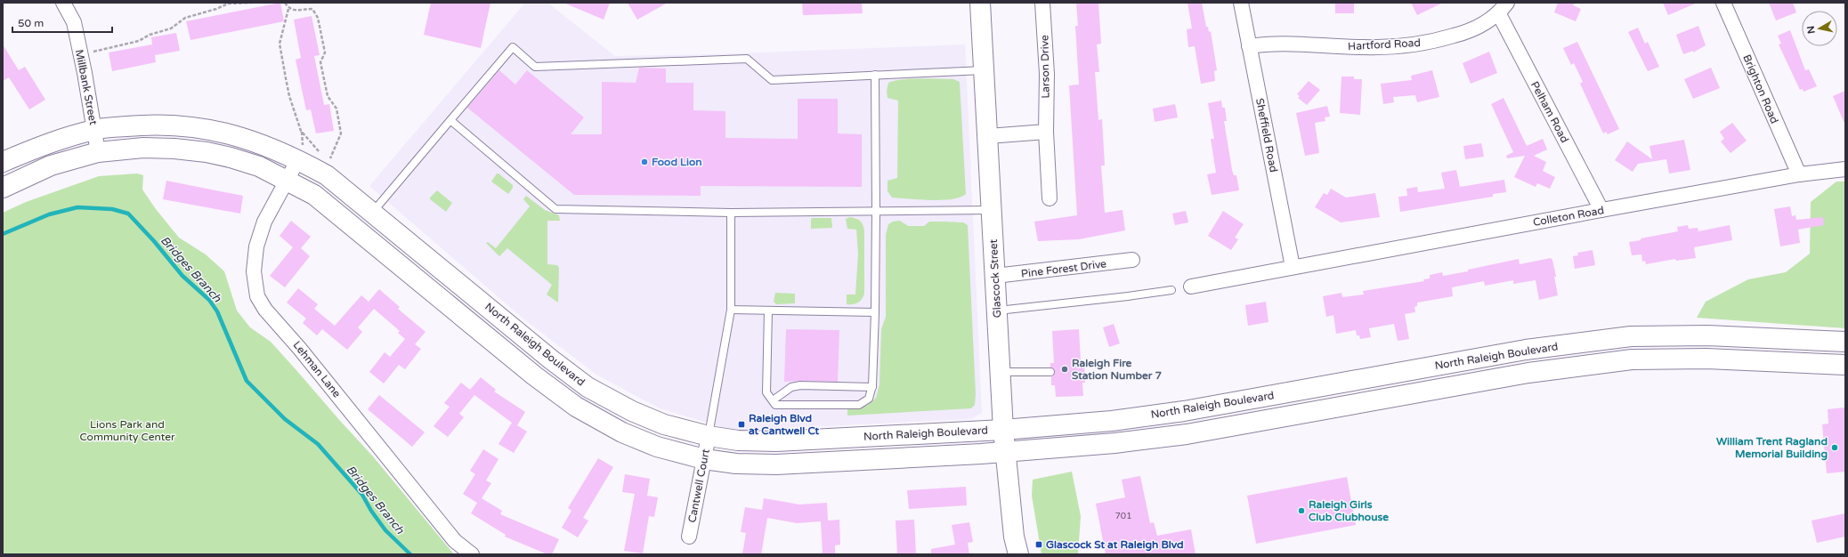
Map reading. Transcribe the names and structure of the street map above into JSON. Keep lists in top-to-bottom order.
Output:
{
  "streets": {
    "main road": ["Glascock Street", "North Raleigh Boulevard"],
    "street": [
      "Hartford Road",
      "Larson Drive",
      "Millbank Street",
      "Brighton Road",
      "Pelham Road",
      "Sheffield Road",
      "Colleton Road",
      "Pine Forest Drive",
      "Lehman Lane",
      "Cantwell Court"
    ]
  },
  "crossings": [
    ["Hartford Road", "Pelham Road"],
    ["Hartford Road", "Sheffield Road"],
    ["Millbank Street", "North Raleigh Boulevard"],
    ["Brighton Road", "Colleton Road"],
    ["Pelham Road", "Colleton Road"],
    ["Sheffield Road", "Colleton Road"],
    ["Pine Forest Drive", "Glascock Street"],
    ["Glascock Street", "North Raleigh Boulevard"],
    ["North Raleigh Boulevard", "Lehman Lane"],
    ["North Raleigh Boulevard", "Cantwell Court"]
  ],
  "water": ["Bridges Branch"],
  "parks": ["Lions Park and Community Center"],
  "places": {
    "other": [
      "Food Lion",
      "Raleigh Fire Station Number 7",
      "William Trent Ragland Memorial Building",
      "Raleigh Girls Club Clubhouse"
    ],
    "transit": ["Raleigh Blvd at Cantwell Ct", "Glascock St at Raleigh Blvd"]
  },
  "house_numbers": ["701"],
  "scale_bar": "50 m",
  "north": "left"
}
